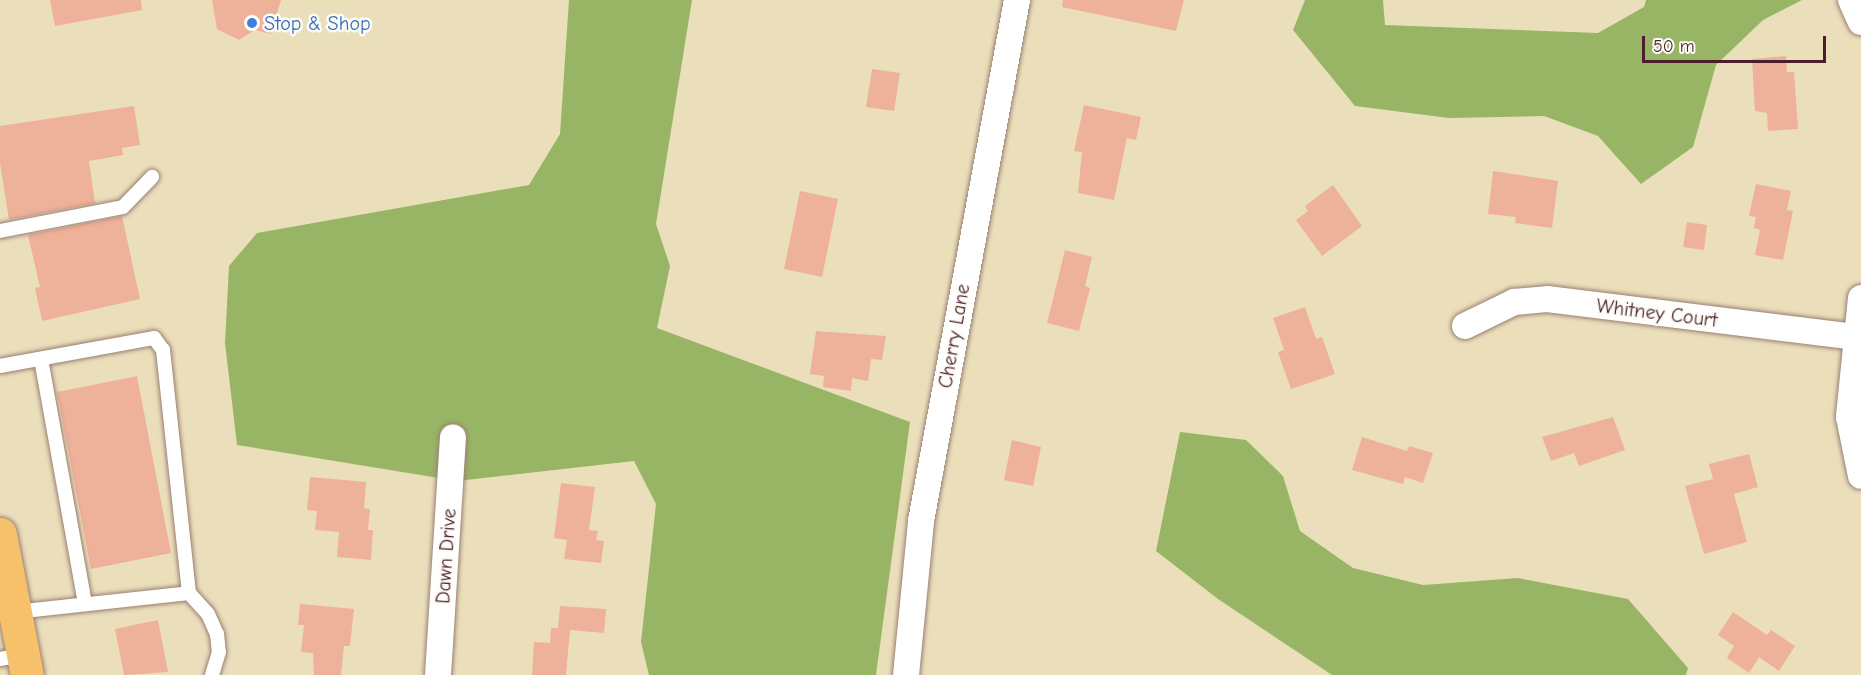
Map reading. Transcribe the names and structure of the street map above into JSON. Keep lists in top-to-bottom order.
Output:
{
  "streets": {
    "street": ["Whitney Court", "Cherry Lane", "Dawn Drive"]
  },
  "places": ["Stop & Shop"],
  "scale_bar": "50 m"
}
